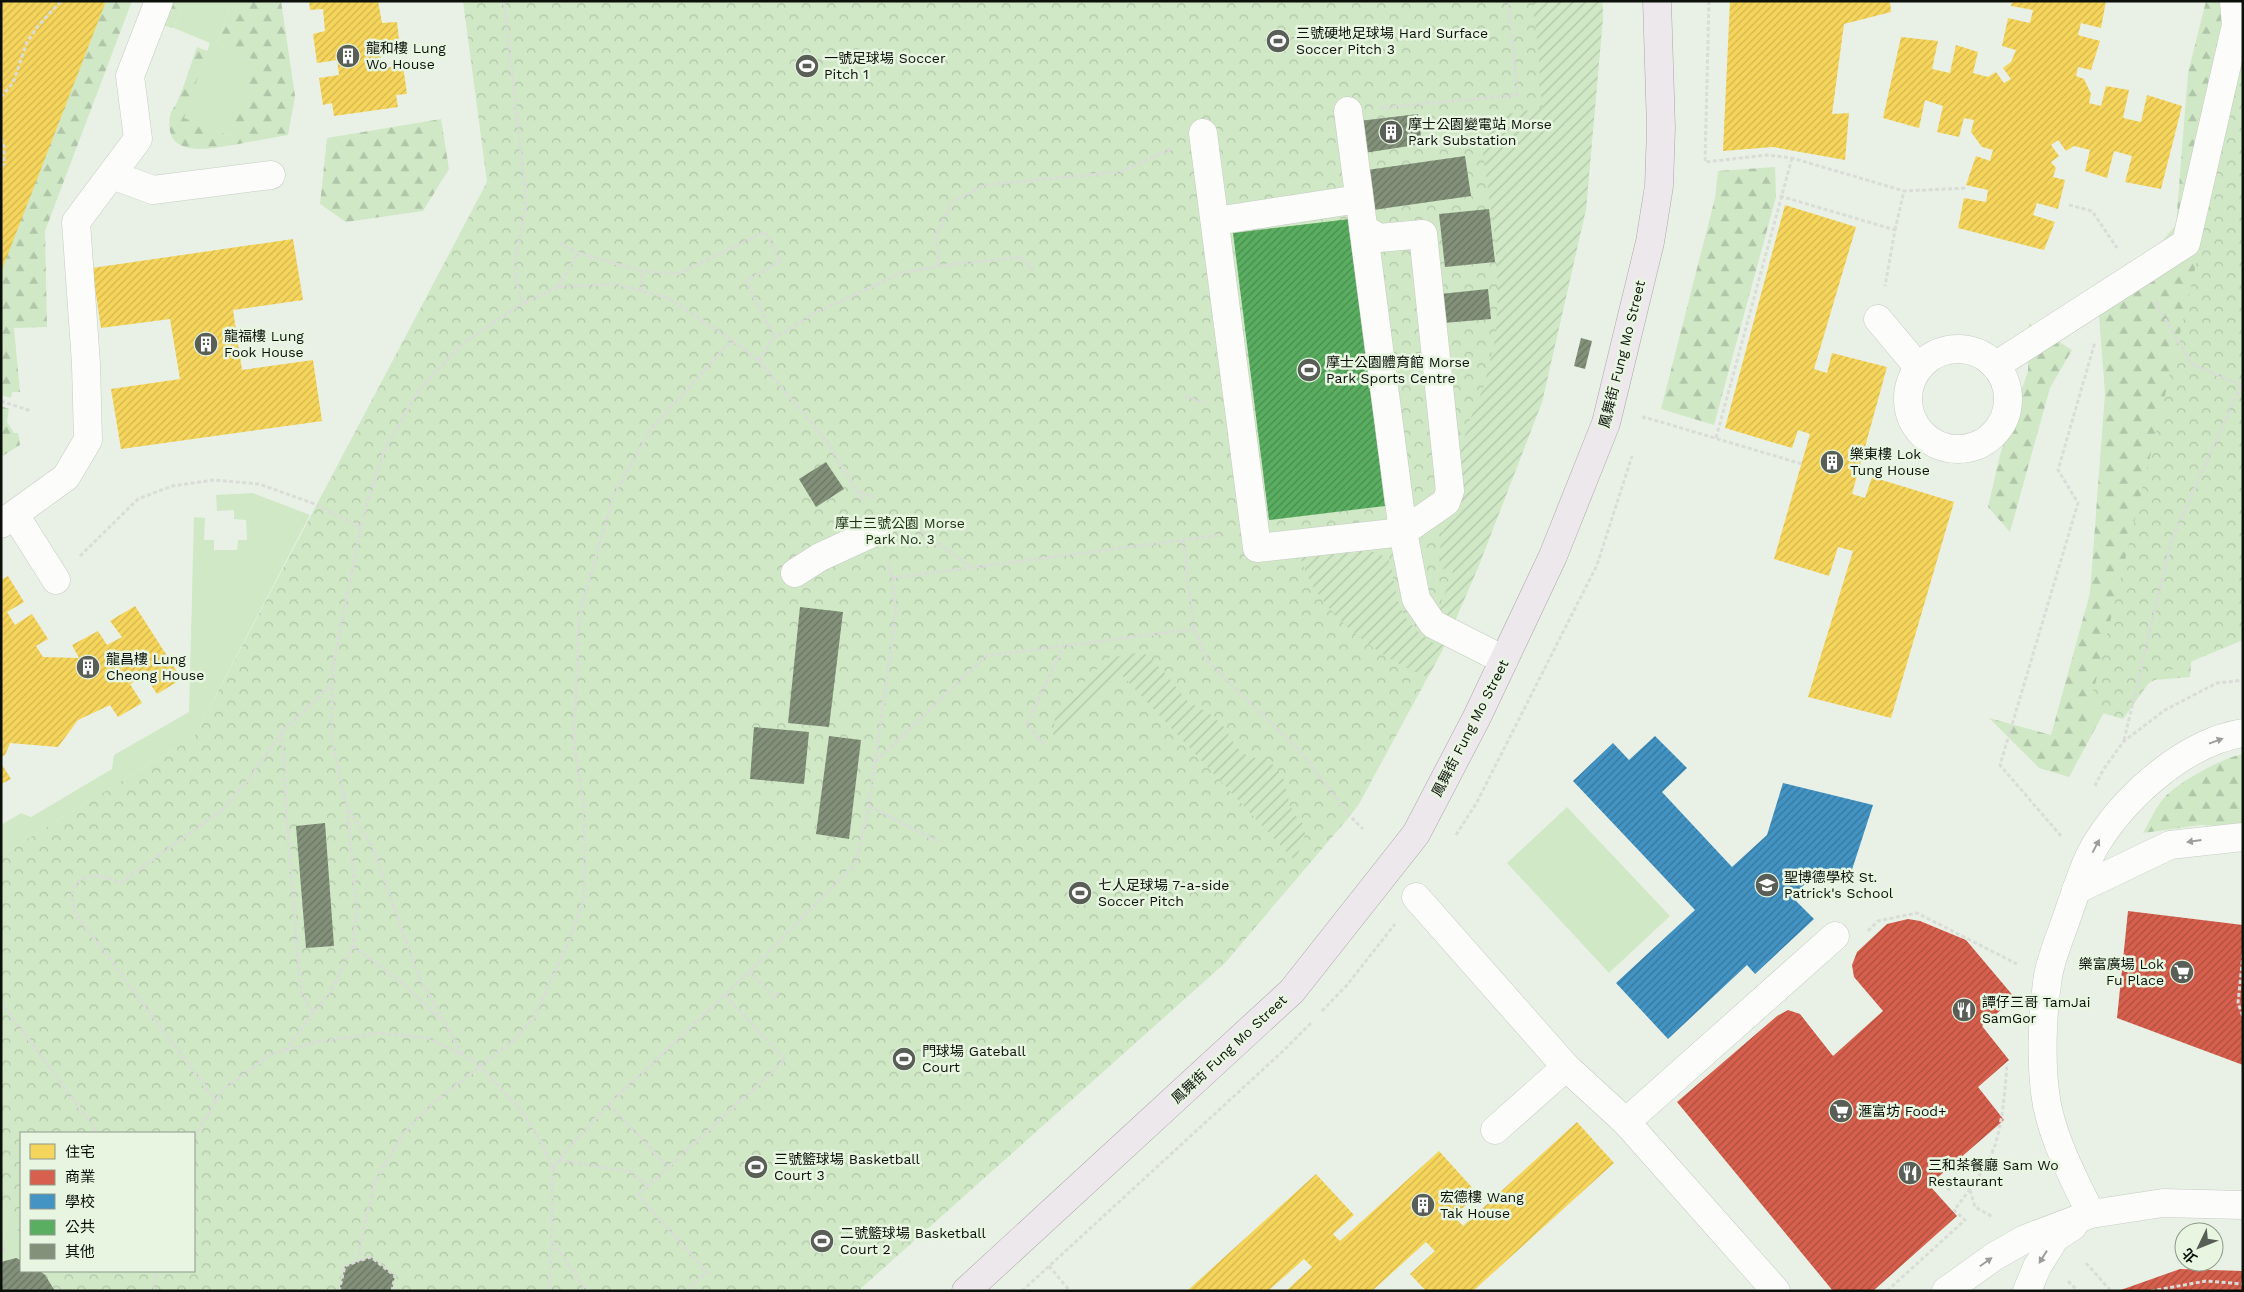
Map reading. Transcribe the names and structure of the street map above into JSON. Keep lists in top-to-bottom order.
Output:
{
  "streets": {
    "main road": ["鳳舞街 Fung Mo Street"]
  },
  "parks": ["摩士三號公園 Morse Park No. 3"],
  "places": {
    "sports": [
      "三號硬地足球場 Hard Surface Soccer Pitch 3",
      "一號足球場 Soccer Pitch 1",
      "摩士公園體育館 Morse Park Sports Centre",
      "七人足球場 7-a-side Soccer Pitch",
      "門球場 Gateball Court",
      "三號籃球場 Basketball Court 3",
      "二號籃球場 Basketball Court 2"
    ],
    "building": [
      "龍和樓 Lung Wo House",
      "摩士公園變電站 Morse Park Substation",
      "龍福樓 Lung Fook House",
      "樂東樓 Lok Tung House",
      "龍昌樓 Lung Cheong House",
      "宏德樓 Wang Tak House"
    ],
    "school or university": ["聖博德學校 St. Patrick's School"],
    "supermarket": ["樂富廣場 Lok Fu Place", "滙富坊 Food+"],
    "restaurant": ["譚仔三哥 TamJai SamGor", "三和茶餐廳 Sam Wo Restaurant"]
  },
  "legend": [
    "住宅",
    "商業",
    "學校",
    "公共",
    "其他"
  ],
  "north": "bottom left"
}
